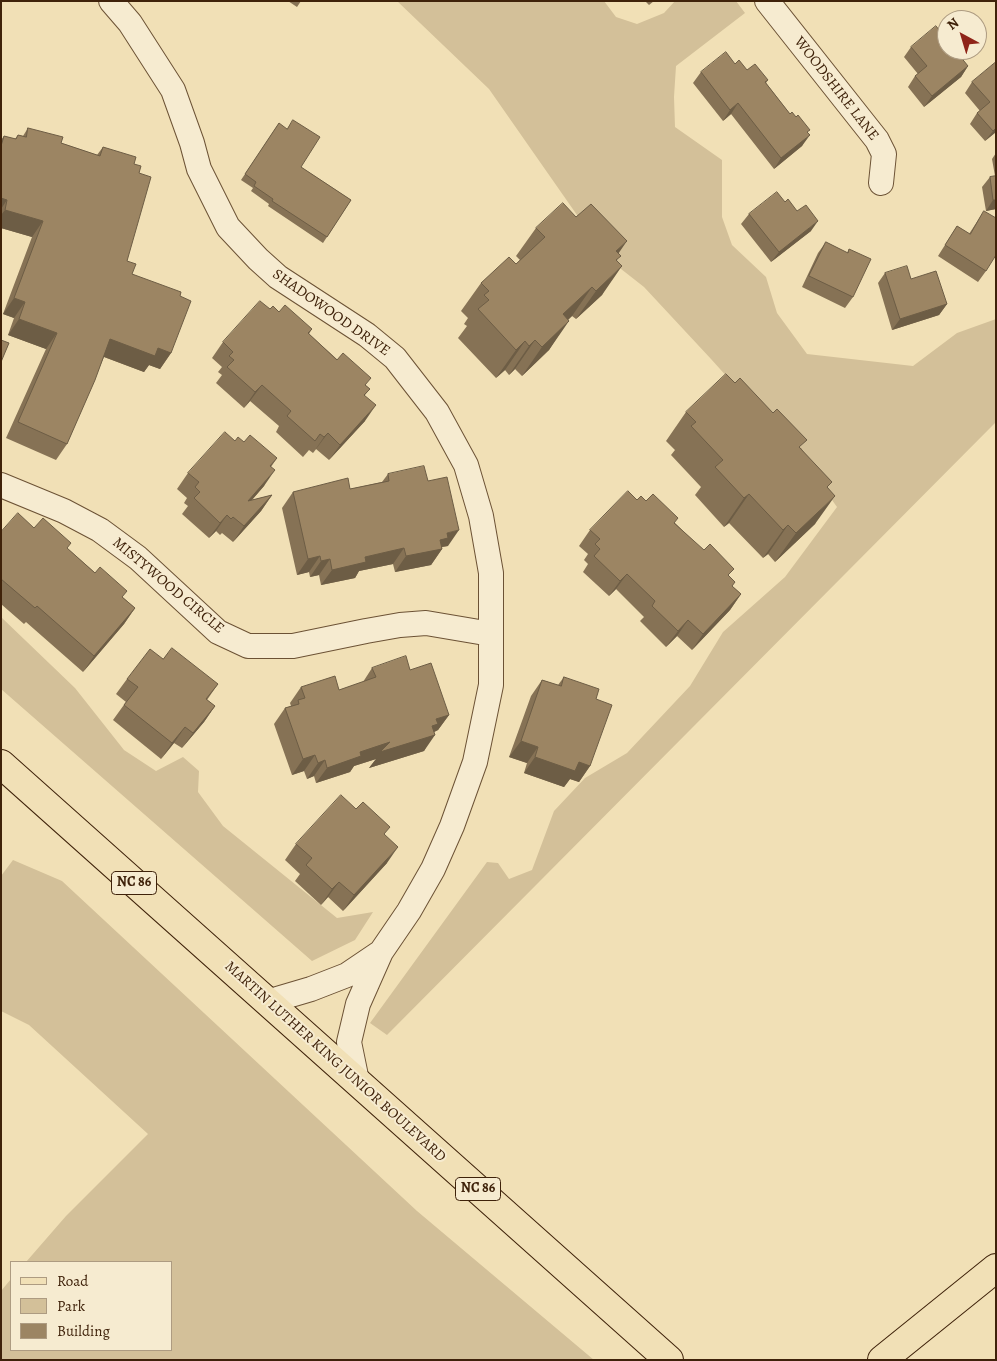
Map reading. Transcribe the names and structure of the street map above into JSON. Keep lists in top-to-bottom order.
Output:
{
  "streets": {
    "main road": ["NC 86", "MARTIN LUTHER KING JUNIOR BOULEVARD"],
    "street": ["WOODSHIRE LANE", "SHADOWOOD DRIVE", "MISTYWOOD CIRCLE"]
  },
  "crossings": [
    ["SHADOWOOD DRIVE", "MISTYWOOD CIRCLE"],
    ["SHADOWOOD DRIVE", "MARTIN LUTHER KING JUNIOR BOULEVARD"]
  ],
  "legend": ["Road", "Park", "Building"],
  "north": "top left"
}
